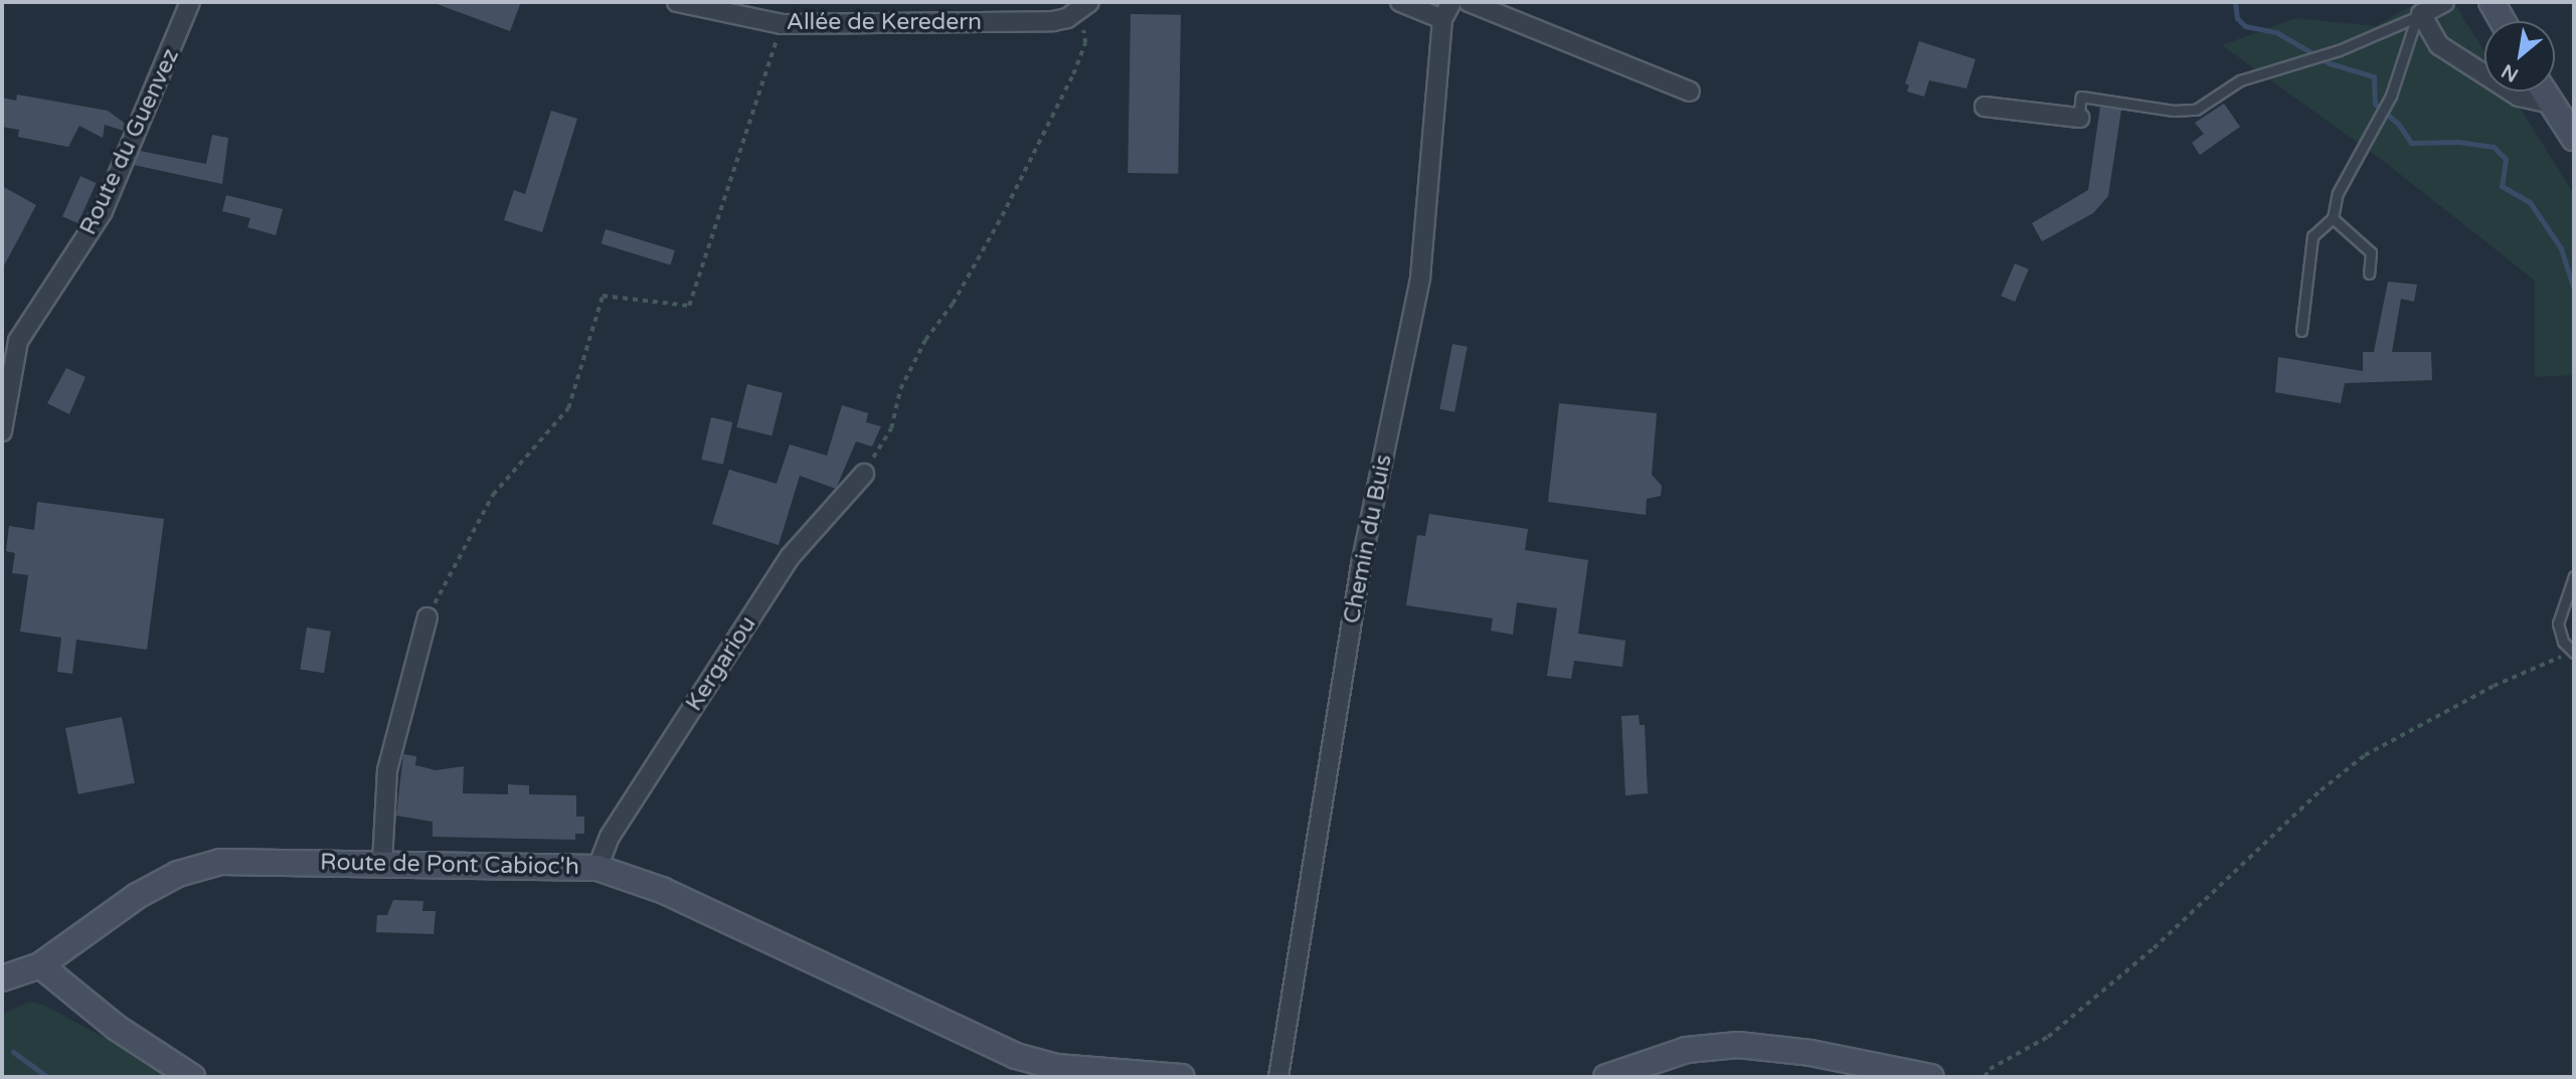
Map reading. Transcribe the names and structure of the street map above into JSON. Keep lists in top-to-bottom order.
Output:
{
  "streets": {
    "street": [
      "Allée de Keredern",
      "Route du Guenvez",
      "Chemin du Buis",
      "Kergariou",
      "Route de Pont Cabioc'h"
    ]
  },
  "crossings": [
    ["Kergariou", "Route de Pont Cabioc'h"]
  ],
  "north": "bottom left"
}
